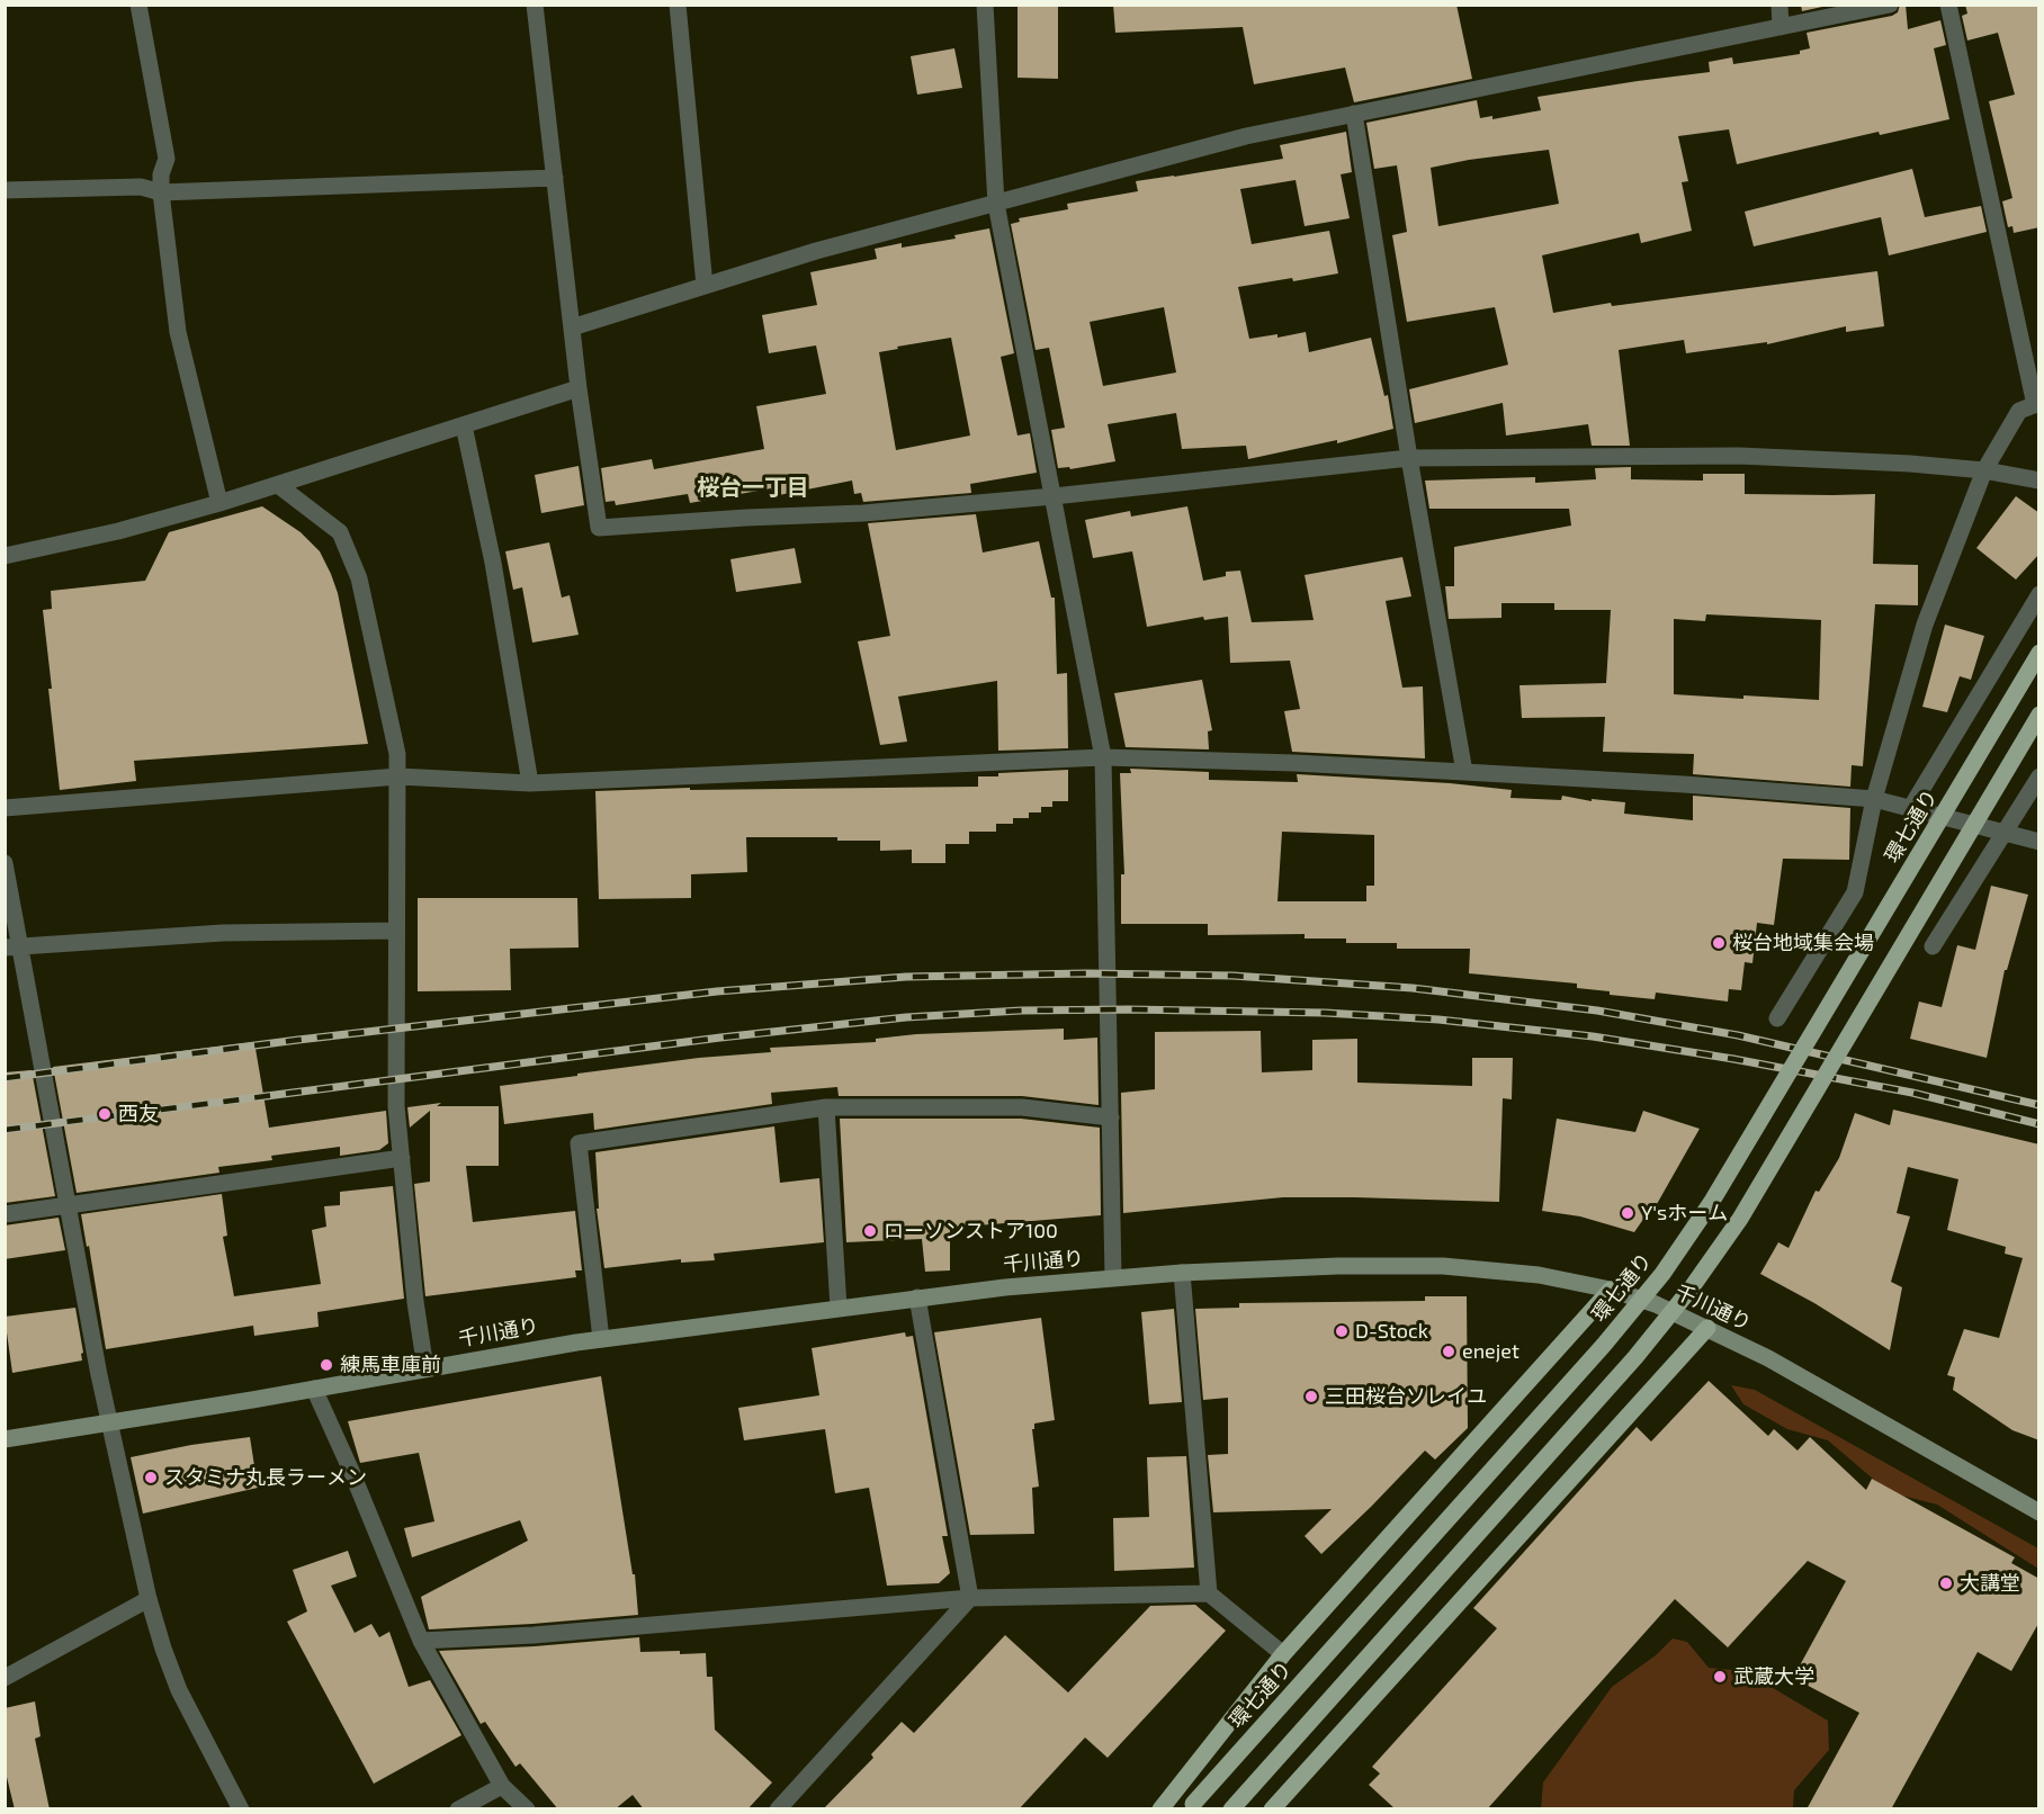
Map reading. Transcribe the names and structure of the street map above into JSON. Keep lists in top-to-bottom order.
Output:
{
  "streets": {
    "main road": ["環七通り", "千川通り"]
  },
  "districts": ["桜台一丁目"],
  "places": [
    "桜台地域集会場",
    "西友",
    "Y'sホーム",
    "ローソンストア100",
    "D-Stock",
    "enejet",
    "練馬車庫前",
    "三田桜台ソレイユ",
    "スタミナ丸長ラーメン",
    "大講堂",
    "武蔵大学"
  ]
}
